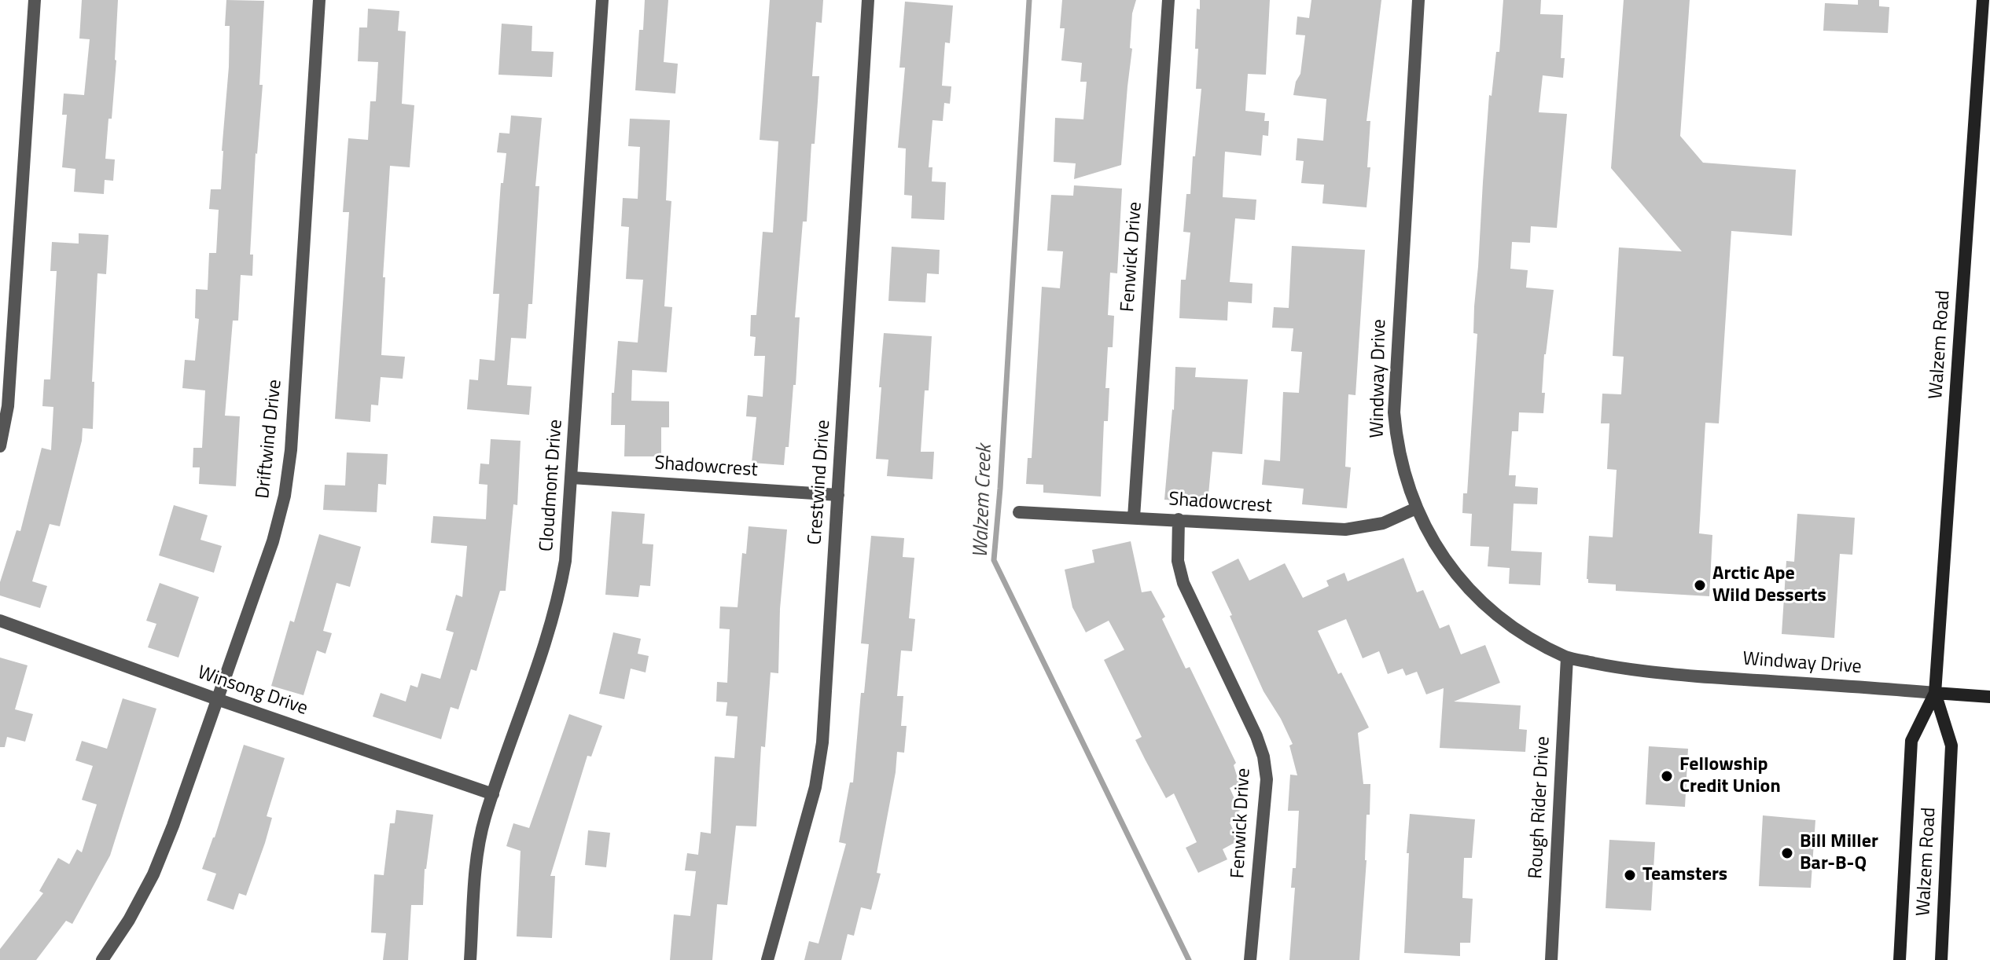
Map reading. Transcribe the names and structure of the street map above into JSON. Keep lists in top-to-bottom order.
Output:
{
  "streets": {
    "main road": ["Walzem Road"],
    "street": [
      "Fenwick Drive",
      "Windway Drive",
      "Driftwind Drive",
      "Shadowcrest",
      "Crestwind Drive",
      "Cloudmont Drive",
      "Winsong Drive",
      "Rough Rider Drive"
    ]
  },
  "crossings": [
    ["Fenwick Drive", "Shadowcrest"],
    ["Walzem Road", "Windway Drive"],
    ["Windway Drive", "Shadowcrest"],
    ["Windway Drive", "Rough Rider Drive"],
    ["Driftwind Drive", "Winsong Drive"],
    ["Shadowcrest", "Crestwind Drive"],
    ["Shadowcrest", "Cloudmont Drive"],
    ["Cloudmont Drive", "Winsong Drive"]
  ],
  "water": ["Walzem Creek"],
  "places": [
    "Arctic Ape Wild Desserts",
    "Fellowship Credit Union",
    "Bill Miller Bar-B-Q",
    "Teamsters"
  ]
}
